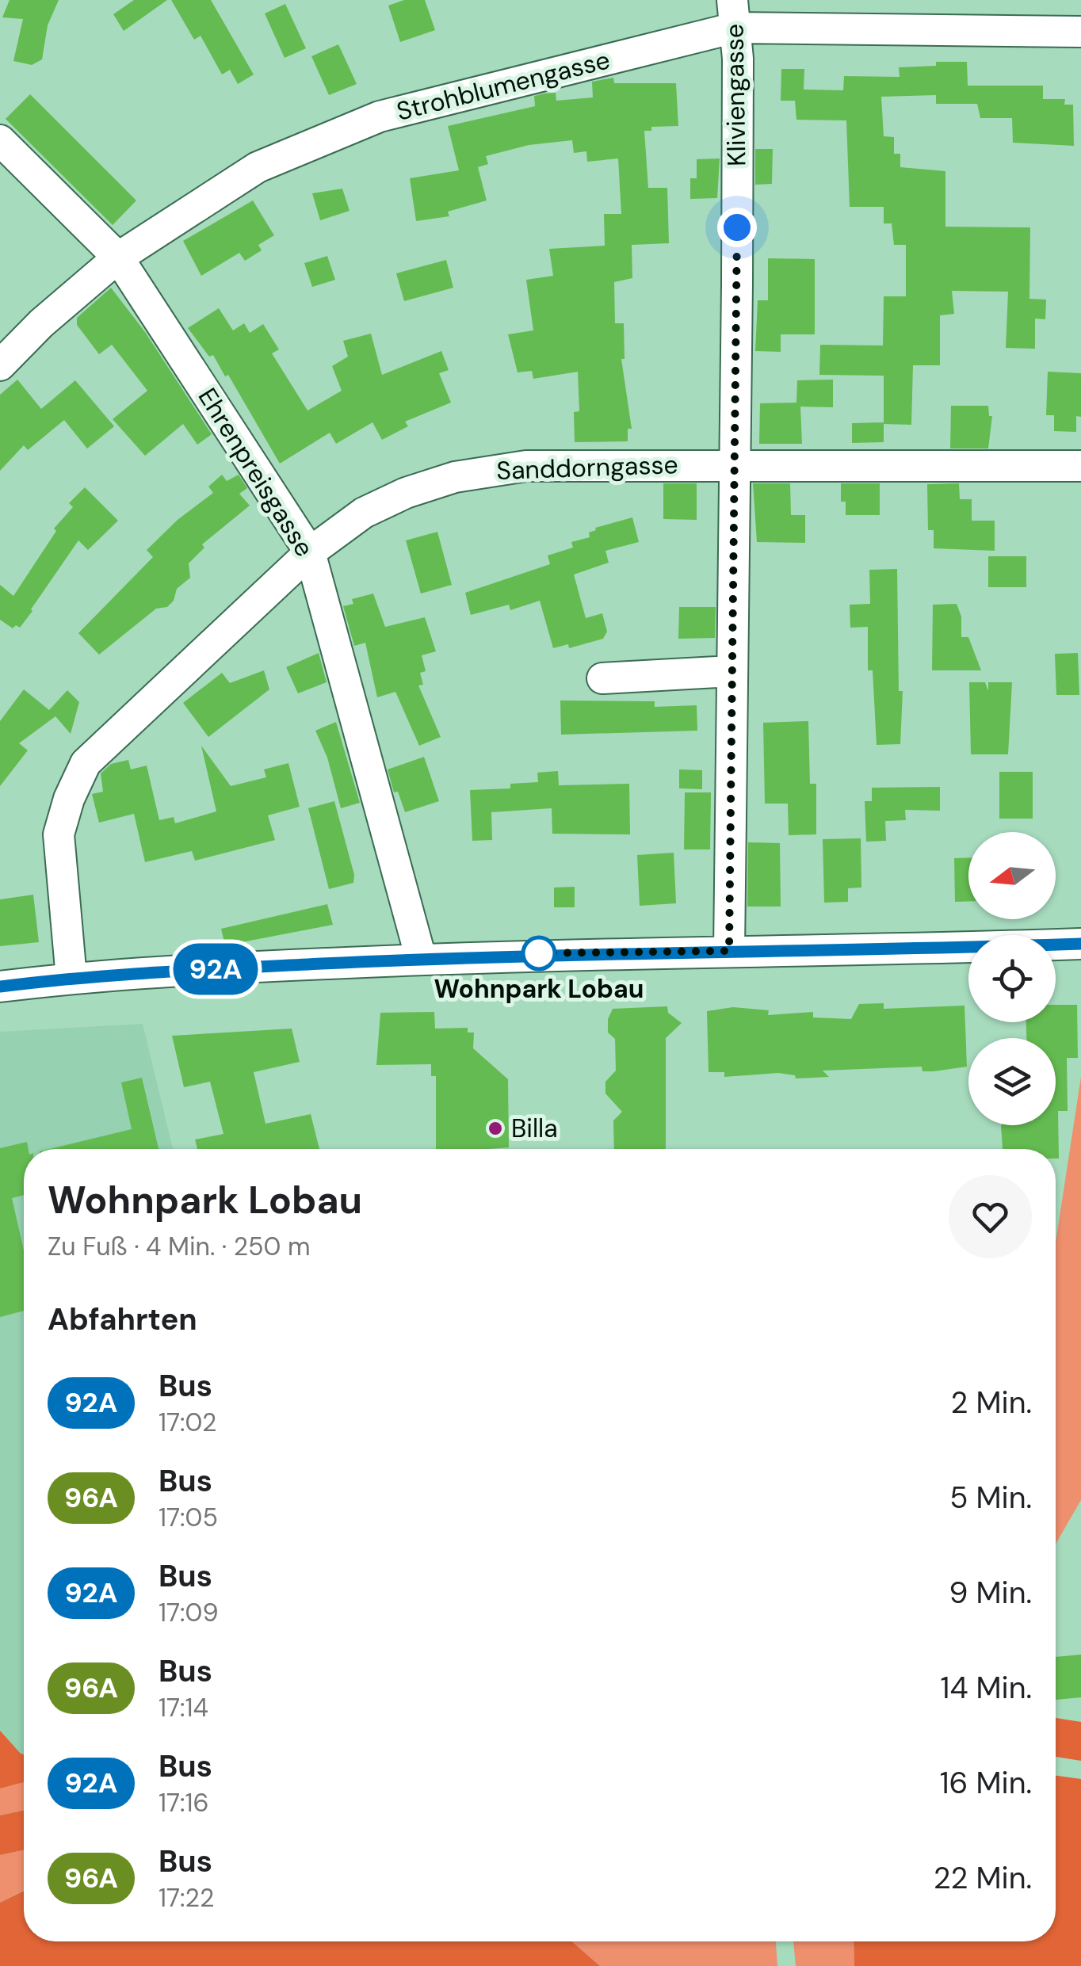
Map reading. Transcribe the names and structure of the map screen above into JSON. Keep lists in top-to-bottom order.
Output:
{
  "streets": {
    "street": [
      "Strohblumengasse",
      "Kliviengasse",
      "Sanddorngasse",
      "Ehrenpreisgasse"
    ]
  },
  "crossings": [
    ["Strohblumengasse", "Kliviengasse"],
    ["Strohblumengasse", "Ehrenpreisgasse"],
    ["Kliviengasse", "Sanddorngasse"],
    ["Sanddorngasse", "Ehrenpreisgasse"]
  ],
  "places": ["Wohnpark Lobau", "Billa"],
  "lines": ["bus line 92A"],
  "north": "left",
  "page": {
    "on_map": "92A",
    "heading": [
      ["Wohnpark Lobau", "Zu Fuß · 4 Min. · 250 m"],
      "Abfahrten"
    ],
    "list": [
      {
        "mark": "92A",
        "name": "Bus",
        "note": "17:02",
        "value": "2 Min."
      },
      {
        "mark": "96A",
        "name": "Bus",
        "note": "17:05",
        "value": "5 Min."
      },
      {
        "mark": "92A",
        "name": "Bus",
        "note": "17:09",
        "value": "9 Min."
      },
      {
        "mark": "96A",
        "name": "Bus",
        "note": "17:14",
        "value": "14 Min."
      },
      {
        "mark": "92A",
        "name": "Bus",
        "note": "17:16",
        "value": "16 Min."
      },
      {
        "mark": "96A",
        "name": "Bus",
        "note": "17:22",
        "value": "22 Min."
      }
    ]
  }
}
